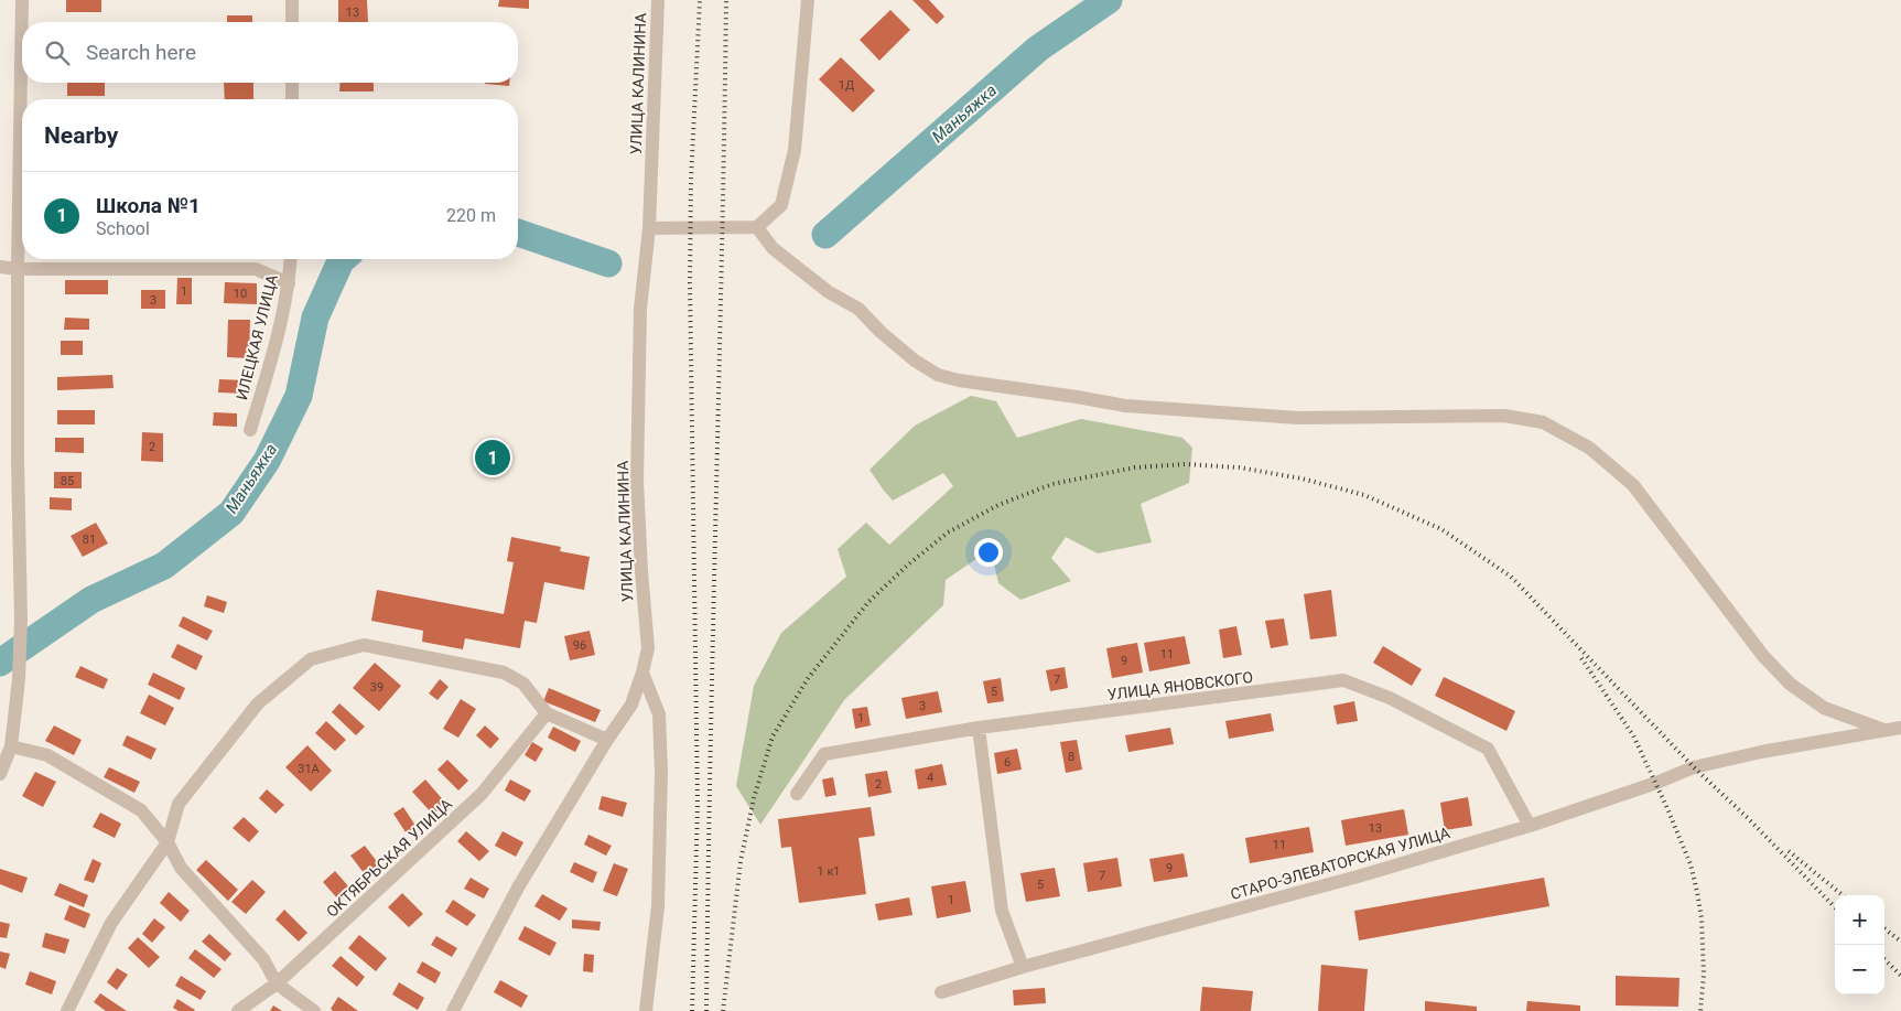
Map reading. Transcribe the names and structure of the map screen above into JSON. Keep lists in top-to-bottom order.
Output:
{
  "streets": {
    "street": [
      "УЛИЦА КАЛИНИНА",
      "ИЛЕЦКАЯ УЛИЦА",
      "УЛИЦА ЯНОВСКОГО",
      "ОКТЯБРЬСКАЯ УЛИЦА",
      "СТАРО-ЭЛЕВАТОРСКАЯ УЛИЦА"
    ]
  },
  "crossings": [
    ["УЛИЦА ЯНОВСКОГО", "СТАРО-ЭЛЕВАТОРСКАЯ УЛИЦА"]
  ],
  "water": ["Маньяжка"],
  "house_numbers": [
    "13",
    "1Д",
    "1",
    "10",
    "3",
    "2",
    "85",
    "81",
    "96",
    "11",
    "9",
    "7",
    "39",
    "5",
    "3",
    "1",
    "8",
    "6",
    "31А",
    "4",
    "2",
    "13",
    "11",
    "9",
    "1 к1",
    "7",
    "5",
    "1"
  ],
  "page": {
    "search": "Search here",
    "heading": "Nearby",
    "list": [
      {
        "mark": "1",
        "name": "Школа №1",
        "note": "School",
        "value": "220 m"
      }
    ],
    "pins": "1",
    "map_buttons": ["+", "−"]
  }
}
